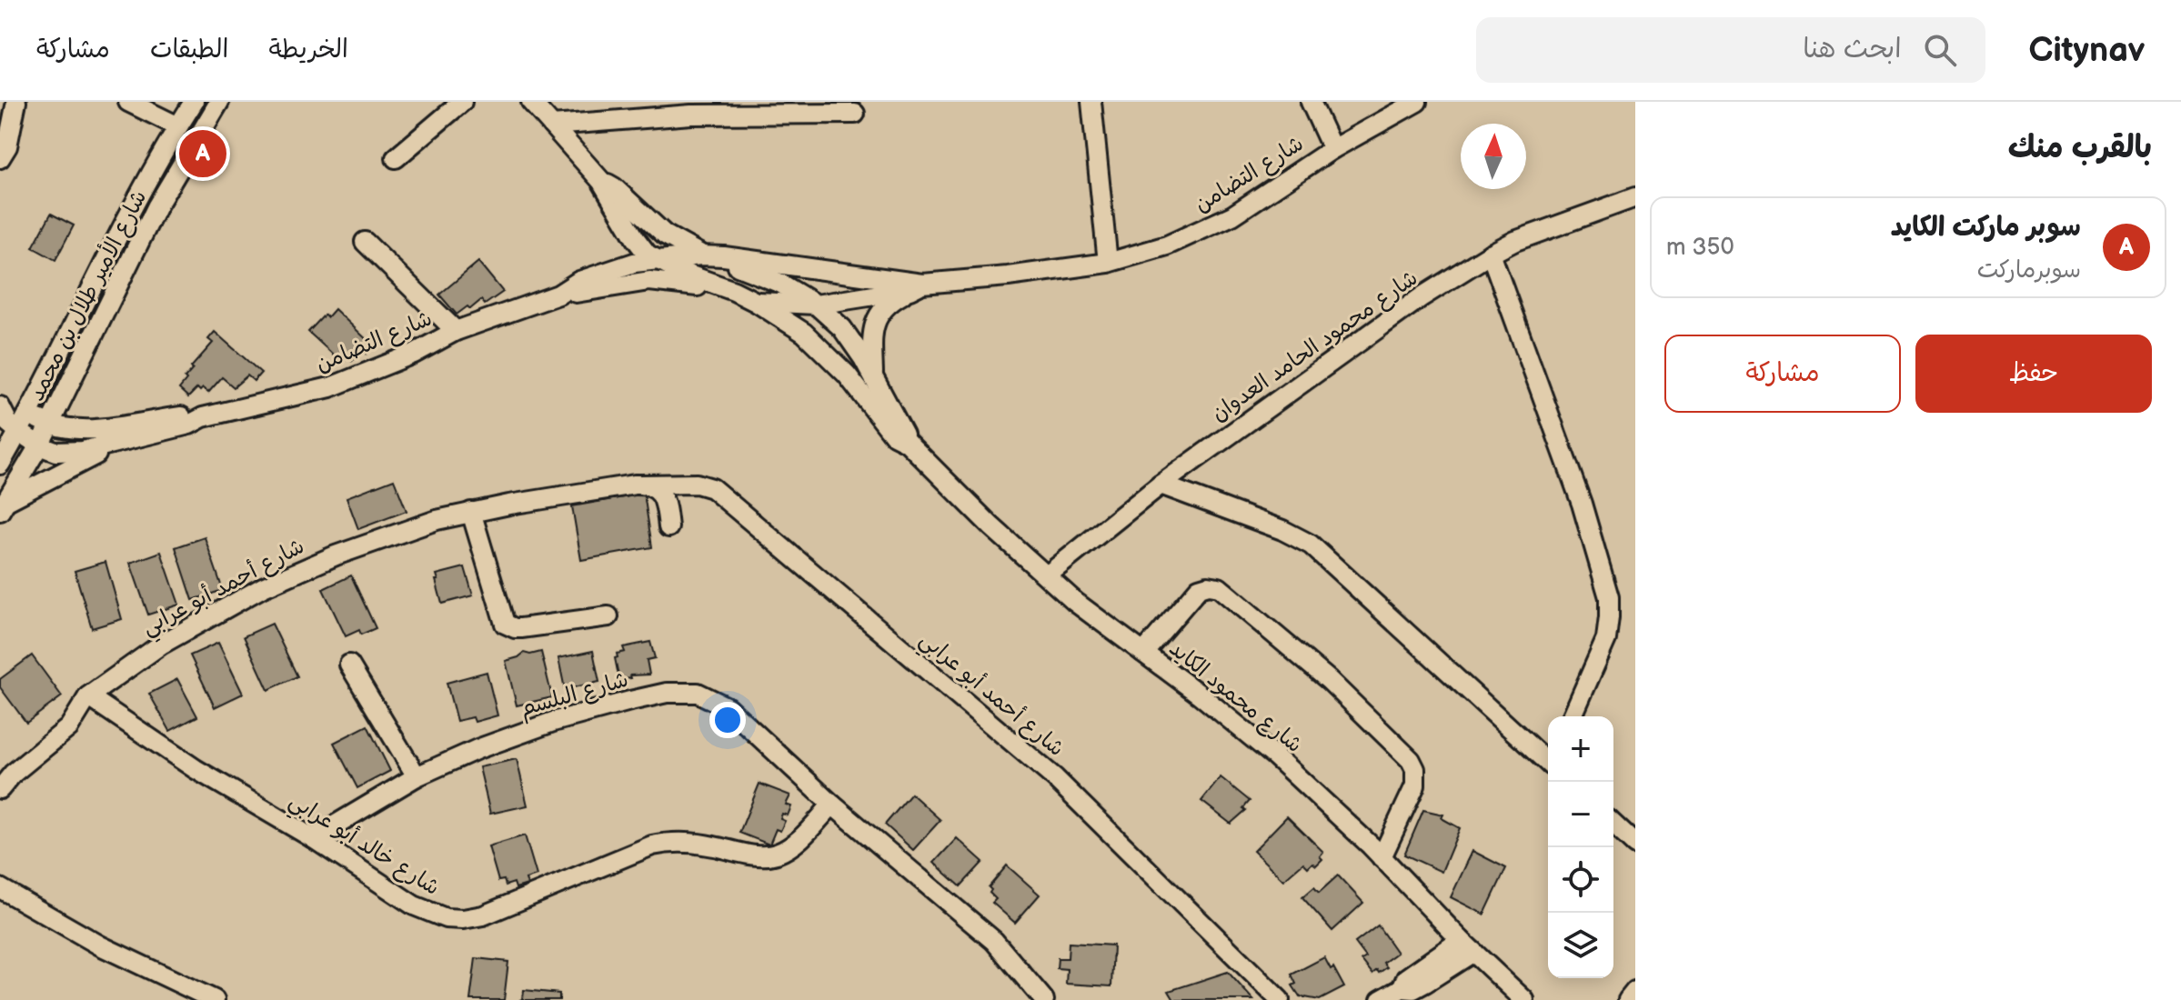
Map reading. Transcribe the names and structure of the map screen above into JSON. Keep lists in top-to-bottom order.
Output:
{
  "streets": {
    "street": [
      "شارع التضامن",
      "شارع الأمير طلال بن محمد",
      "شارع محمود الحامد العدوان",
      "شارع أحمد أبو عرابي",
      "شارع البلسم",
      "شارع محمود الكايد",
      "شارع خالد أبو عرابي"
    ]
  },
  "crossings": [
    ["شارع التضامن", "شارع الأمير طلال بن محمد"],
    ["شارع التضامن", "شارع محمود الكايد"],
    ["شارع محمود الحامد العدوان", "شارع محمود الكايد"],
    ["شارع أحمد أبو عرابي", "شارع خالد أبو عرابي"],
    ["شارع البلسم", "شارع خالد أبو عرابي"]
  ],
  "north": "top",
  "page": {
    "header": "Citynav",
    "search": "ابحث هنا",
    "nav": ["الخريطة", "الطبقات", "مشاركة"],
    "heading": "بالقرب منك",
    "pins": "A",
    "list": [
      {
        "mark": "A",
        "name": "سوبر ماركت الكايد",
        "note": "سوبرماركت",
        "value": "350 m"
      }
    ],
    "buttons": ["حفظ", "مشاركة"],
    "map_buttons": ["+", "−"]
  }
}
